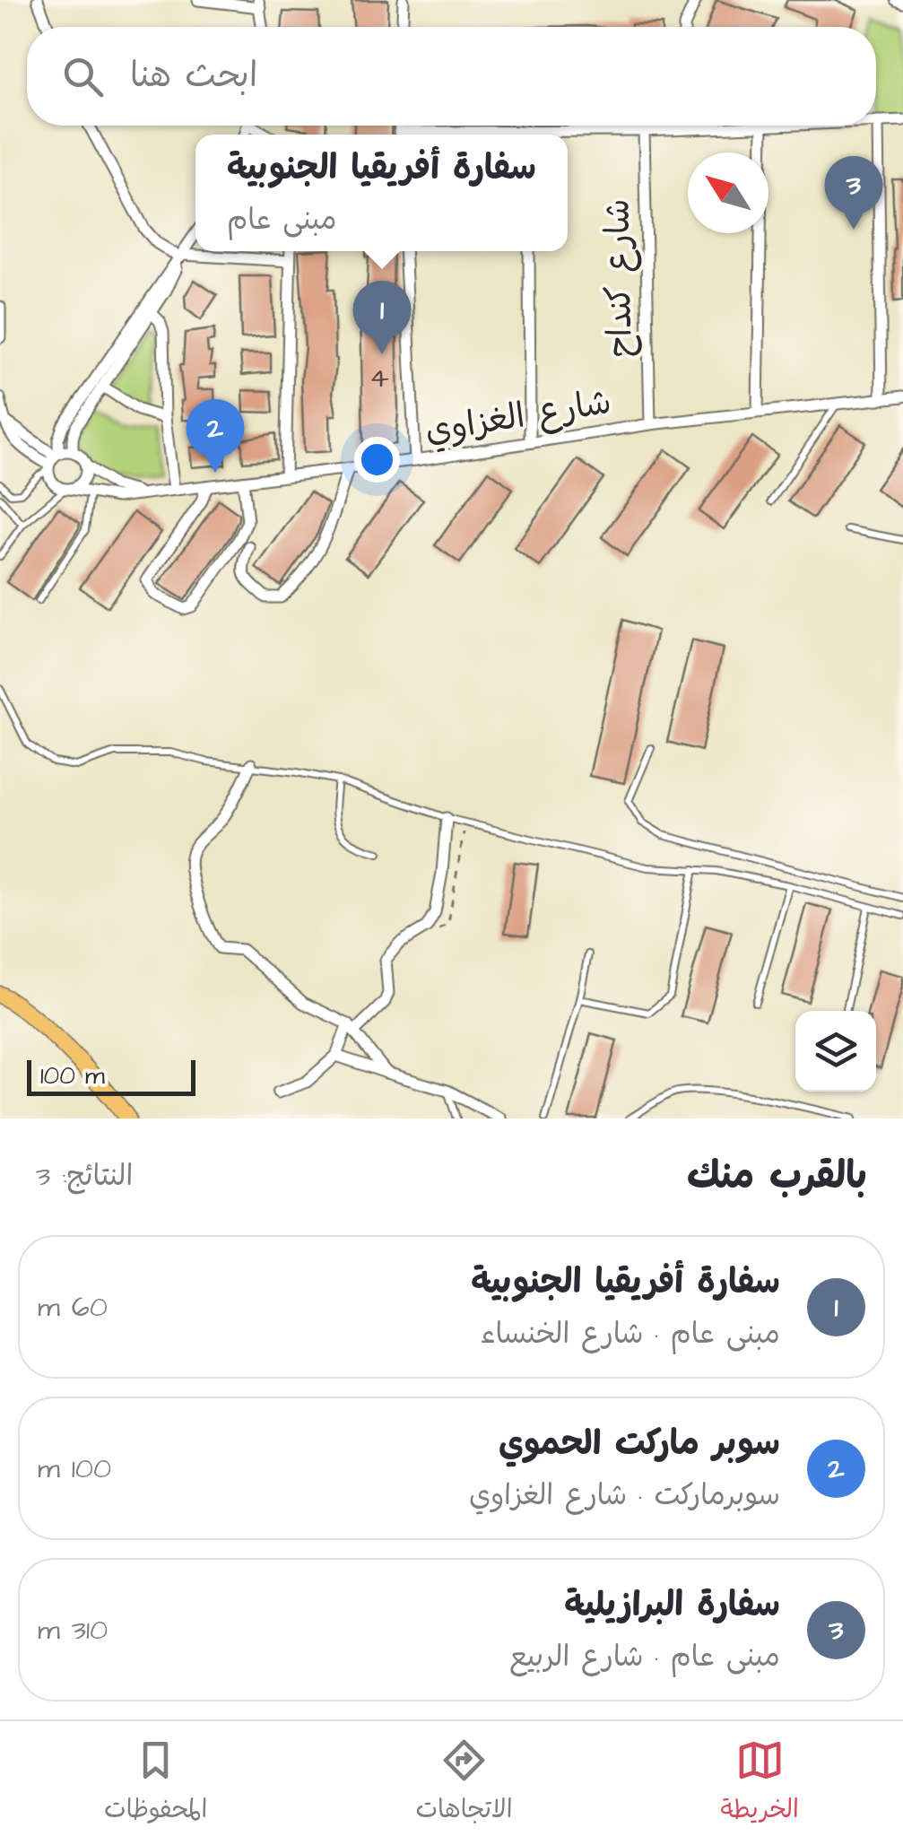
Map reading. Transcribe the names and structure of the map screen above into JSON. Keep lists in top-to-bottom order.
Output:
{
  "streets": {
    "street": ["شارع كنداح", "شارع الغزاوي"]
  },
  "crossings": [
    ["شارع كنداح", "شارع الغزاوي"]
  ],
  "house_numbers": ["4"],
  "scale_bar": "100 m",
  "north": "top left",
  "page": {
    "search": "ابحث هنا",
    "popup": ["سفارة أفريقيا الجنوبية", "مبنى عام"],
    "pins": ["3", "1", "2"],
    "scale": "100 m",
    "heading": ["بالقرب منك", "النتائج: 3"],
    "list": [
      {
        "mark": "1",
        "name": "سفارة أفريقيا الجنوبية",
        "note": "مبنى عام · شارع الخنساء",
        "value": "60 m"
      },
      {
        "mark": "2",
        "name": "سوبر ماركت الحموي",
        "note": "سوبرماركت · شارع الغزاوي",
        "value": "100 m"
      },
      {
        "mark": "3",
        "name": "سفارة البرازيلية",
        "note": "مبنى عام · شارع الربيع",
        "value": "310 m"
      }
    ],
    "nav": ["الخريطة", "الاتجاهات", "المحفوظات"]
  }
}
